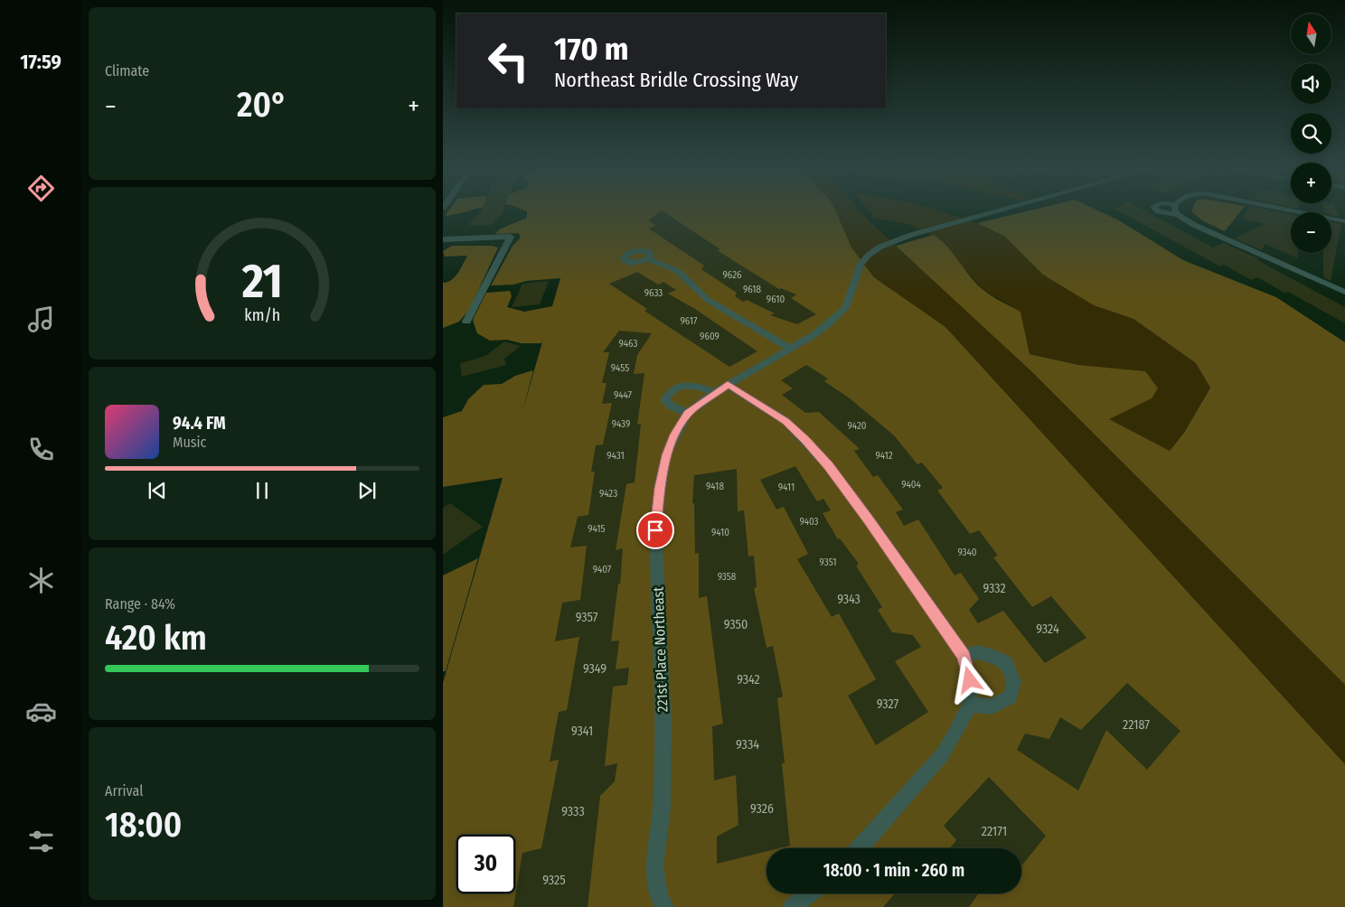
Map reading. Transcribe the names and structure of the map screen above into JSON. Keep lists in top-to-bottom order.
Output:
{
  "streets": {
    "street": ["221st Place Northeast"]
  },
  "house_numbers": [
    "9626",
    "9618",
    "9633",
    "9610",
    "9617",
    "9609",
    "9463",
    "9455",
    "9447",
    "9439",
    "9420",
    "9431",
    "9412",
    "9404",
    "9418",
    "9411",
    "9423",
    "9403",
    "9415",
    "9410",
    "9340",
    "9351",
    "9407",
    "9358",
    "9332",
    "9343",
    "9357",
    "9350",
    "9324",
    "9349",
    "9342",
    "9327",
    "22187",
    "9341",
    "9334",
    "9326",
    "9333",
    "22171",
    "9325"
  ],
  "north": "top",
  "page": {
    "tabs": "17:59",
    "tile": [
      "Climate",
      ["Range · 84%", "420 km"],
      ["Arrival", "18:00"]
    ],
    "map_buttons": ["+", "−"],
    "turn": ["170 m", "Northeast Bridle Crossing Way"],
    "heat": ["−", "20°", "+"],
    "song": ["94.4 FM", "Music"],
    "limit": "30",
    "trip": "18:00 · 1 min · 260 m",
    "gauge": ["21", "km/h"]
  }
}
